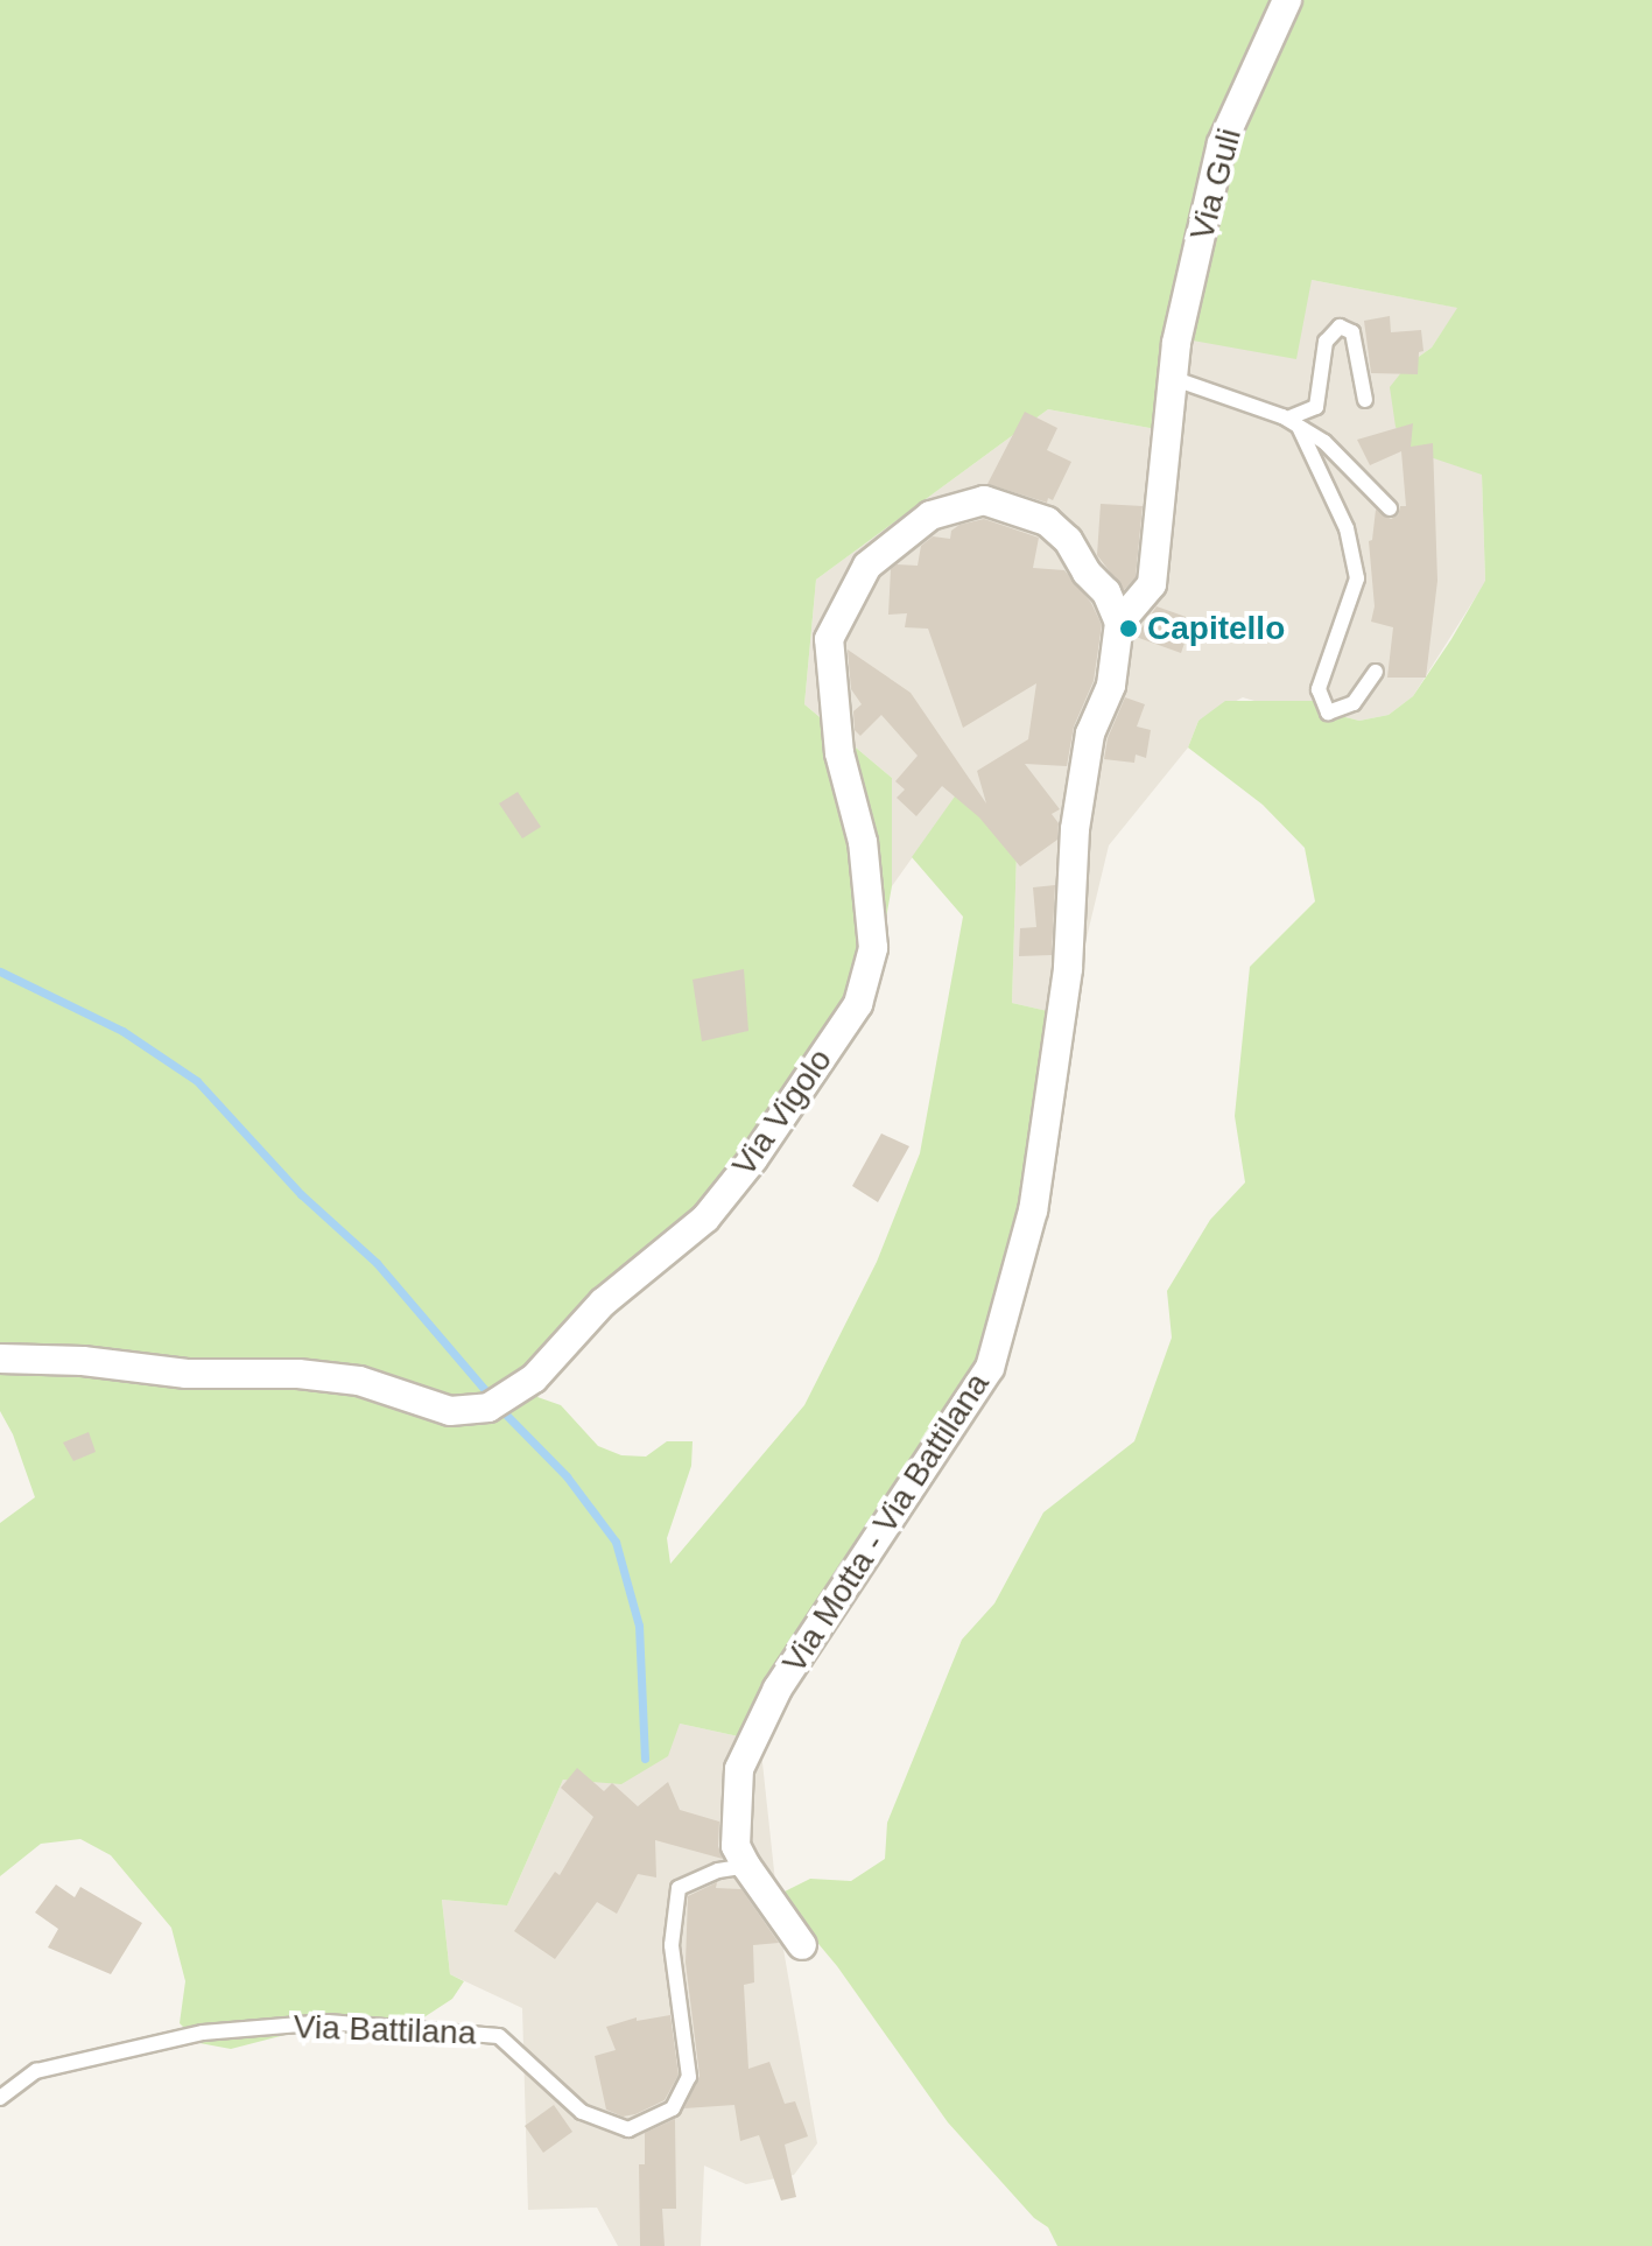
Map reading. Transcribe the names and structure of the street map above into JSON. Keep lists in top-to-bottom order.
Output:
{
  "streets": {
    "street": ["Via Guli", "Via Vigolo", "Via Motta - Via Battilana"],
    "lane": ["Via Battilana"]
  },
  "crossings": [
    ["Via Vigolo", "Via Motta - Via Battilana"],
    ["Via Motta - Via Battilana", "Via Battilana"]
  ],
  "places": ["Capitello"]
}
